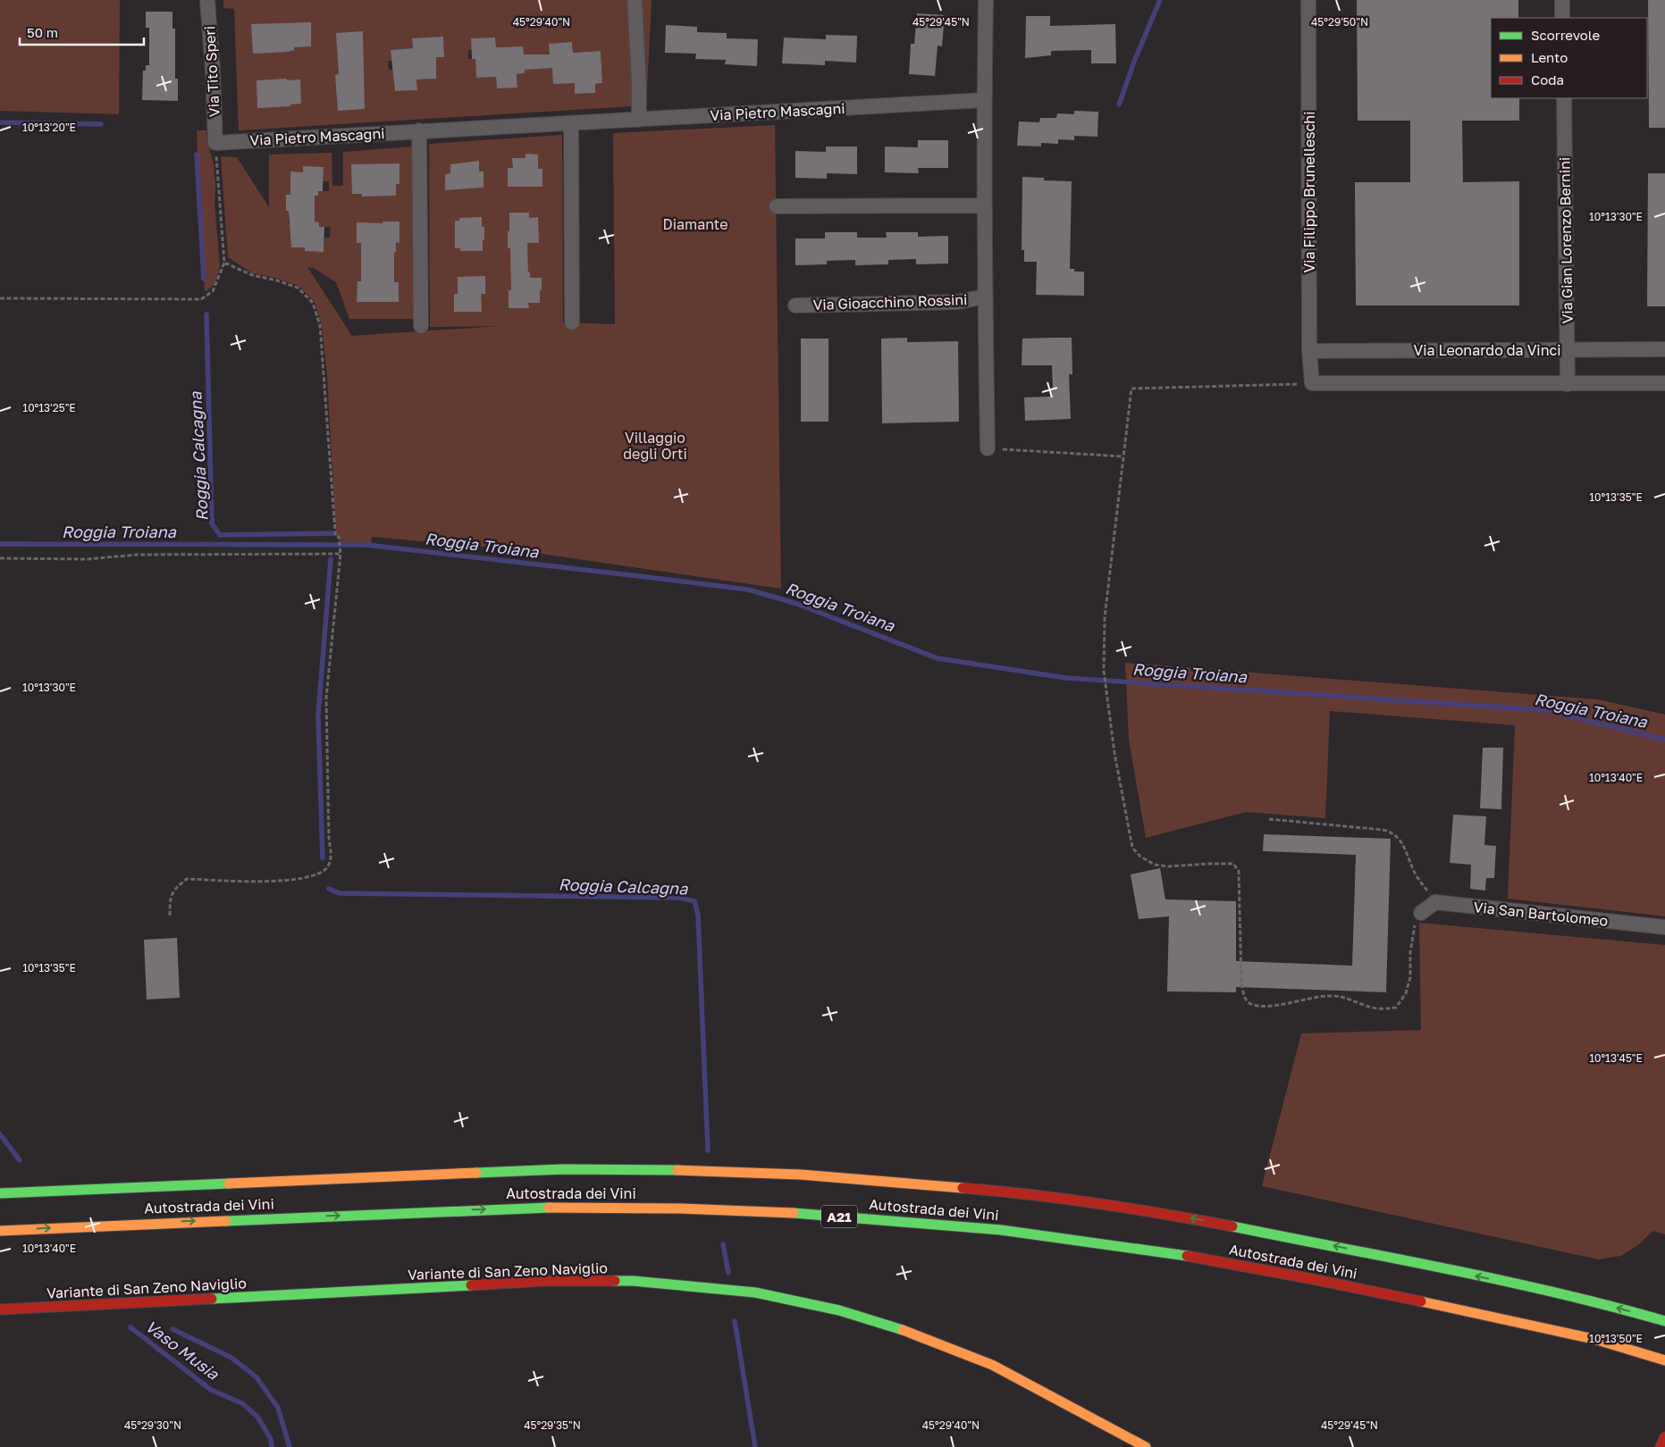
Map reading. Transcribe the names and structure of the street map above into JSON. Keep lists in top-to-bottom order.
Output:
{
  "streets": {
    "main road": ["Autostrada dei Vini", "A21", "Variante di San Zeno Naviglio"],
    "street": [
      "Via Tito Speri",
      "Via Pietro Mascagni",
      "Via Filippo Brunelleschi",
      "Via Gian Lorenzo Bernini",
      "Via Gioacchino Rossini",
      "Via Leonardo da Vinci",
      "Via San Bartolomeo"
    ]
  },
  "crossings": [
    ["Via Tito Speri", "Via Pietro Mascagni"],
    ["Via Pietro Mascagni", "Via Gioacchino Rossini"],
    ["Via Filippo Brunelleschi", "Via Leonardo da Vinci"],
    ["Via Gian Lorenzo Bernini", "Via Leonardo da Vinci"]
  ],
  "water": ["Roggia Calcagna", "Roggia Troiana", "Vaso Musia"],
  "parks": ["Diamante", "Villaggio degli Orti"],
  "legend": ["Scorrevole", "Lento", "Coda"],
  "scale_bar": "50 m",
  "coordinates": [
    "45°29'40\"N",
    "45°29'45\"N",
    "45°29'50\"N",
    "10°13'20\"E",
    "10°13'30\"E",
    "10°13'25\"E",
    "10°13'35\"E",
    "10°13'40\"E",
    "10°13'45\"E",
    "10°13'50\"E",
    "45°29'30\"N",
    "45°29'35\"N"
  ]
}
